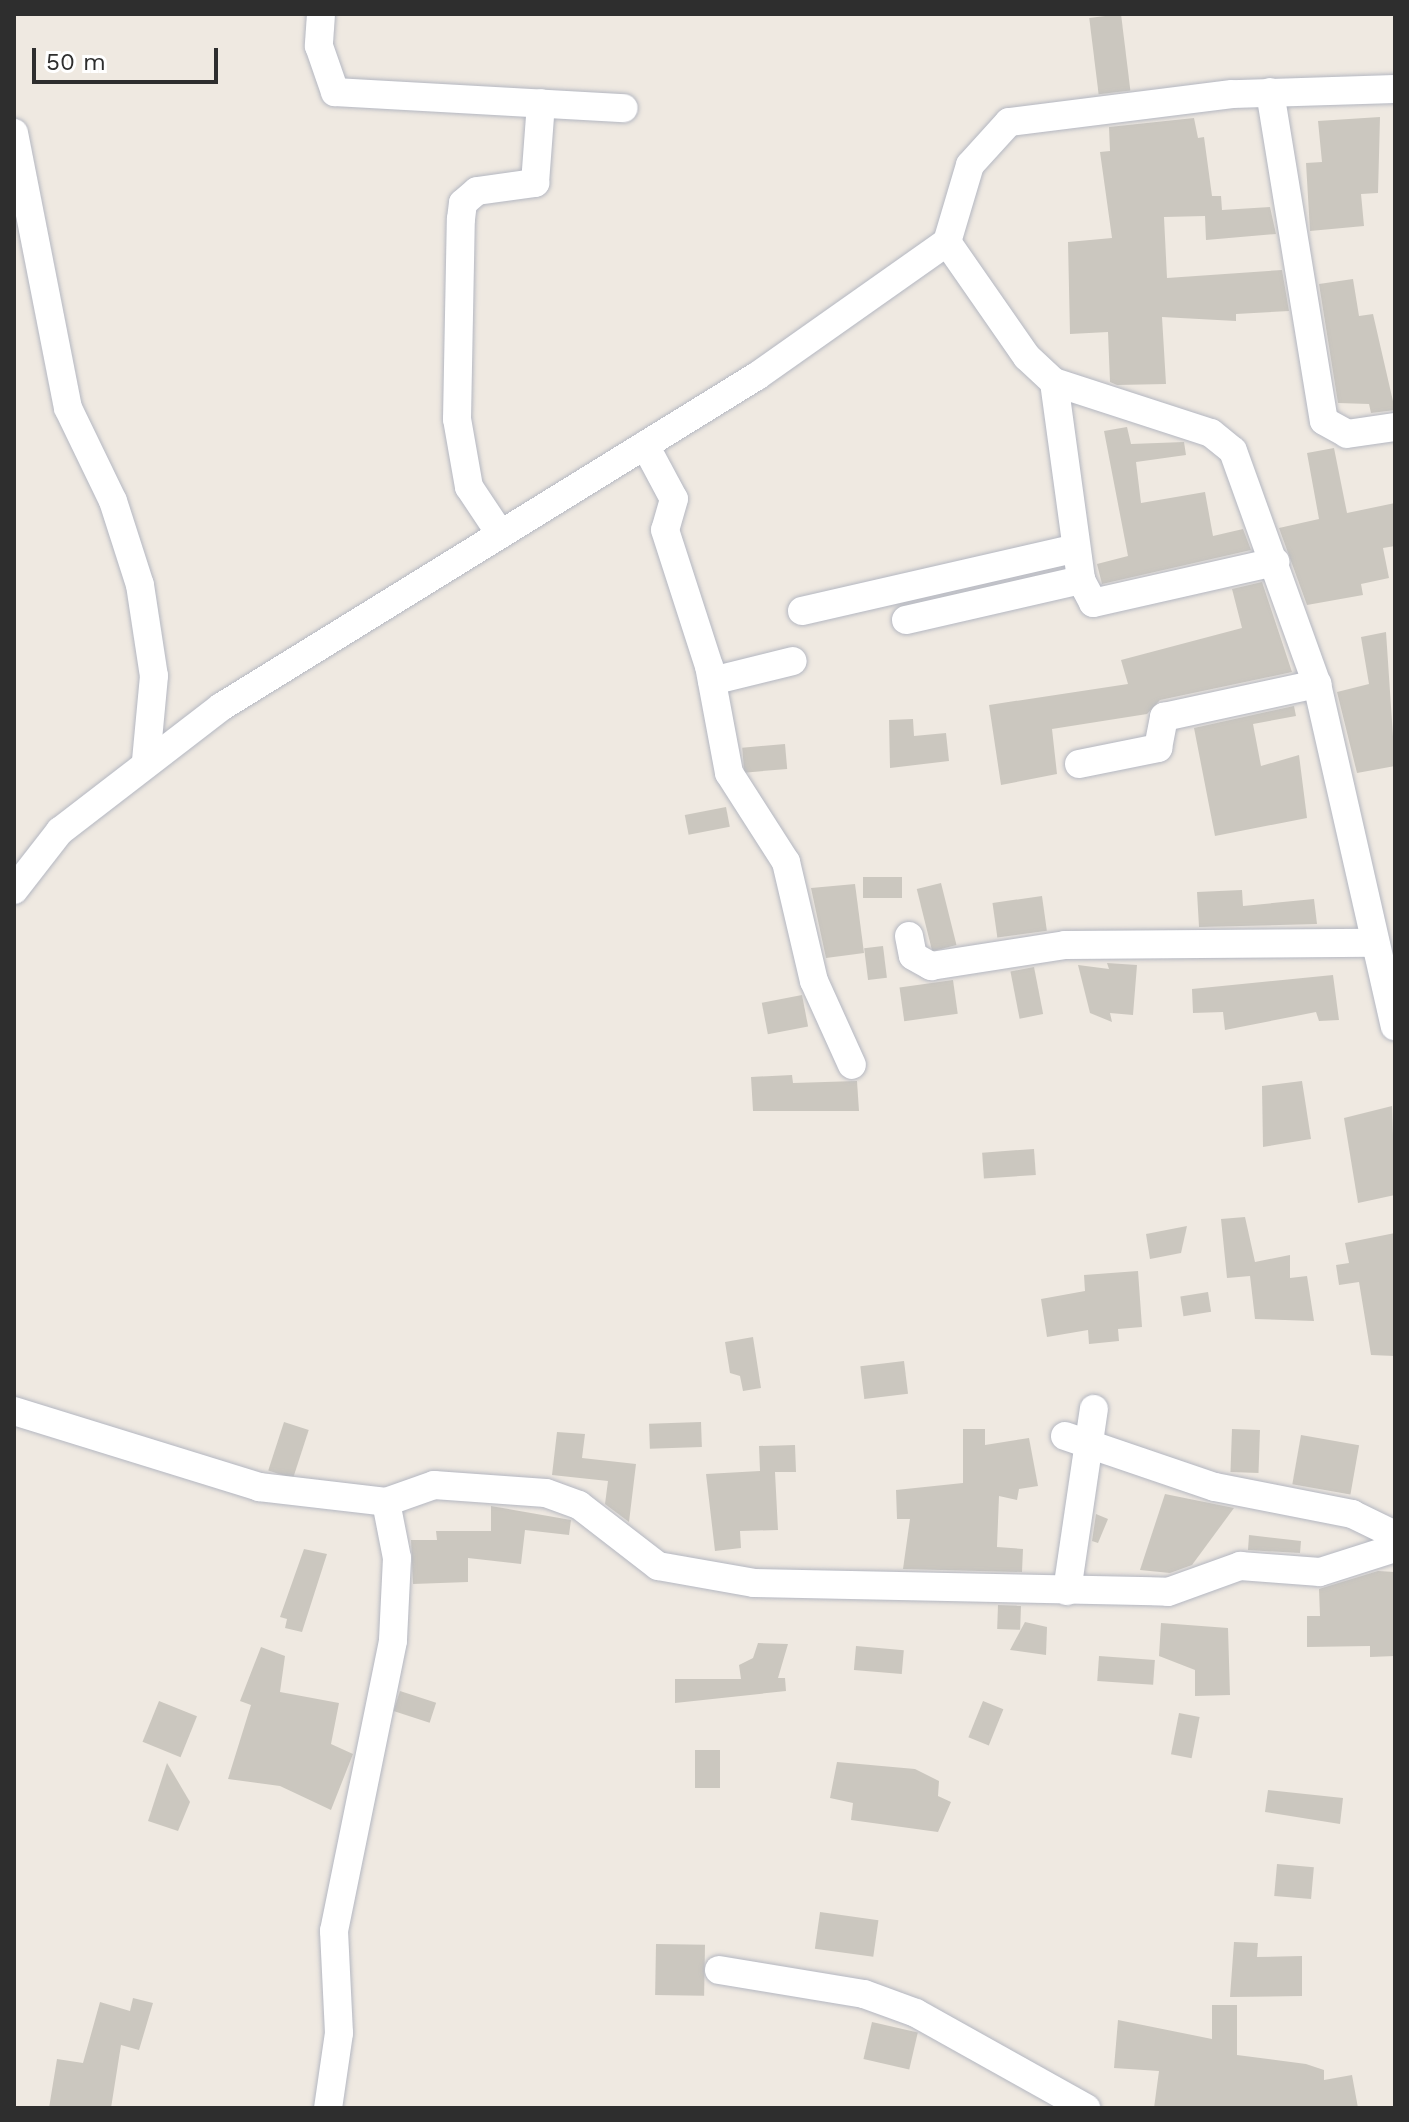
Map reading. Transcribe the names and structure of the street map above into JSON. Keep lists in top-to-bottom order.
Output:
{
  "scale_bar": "50 m"
}
